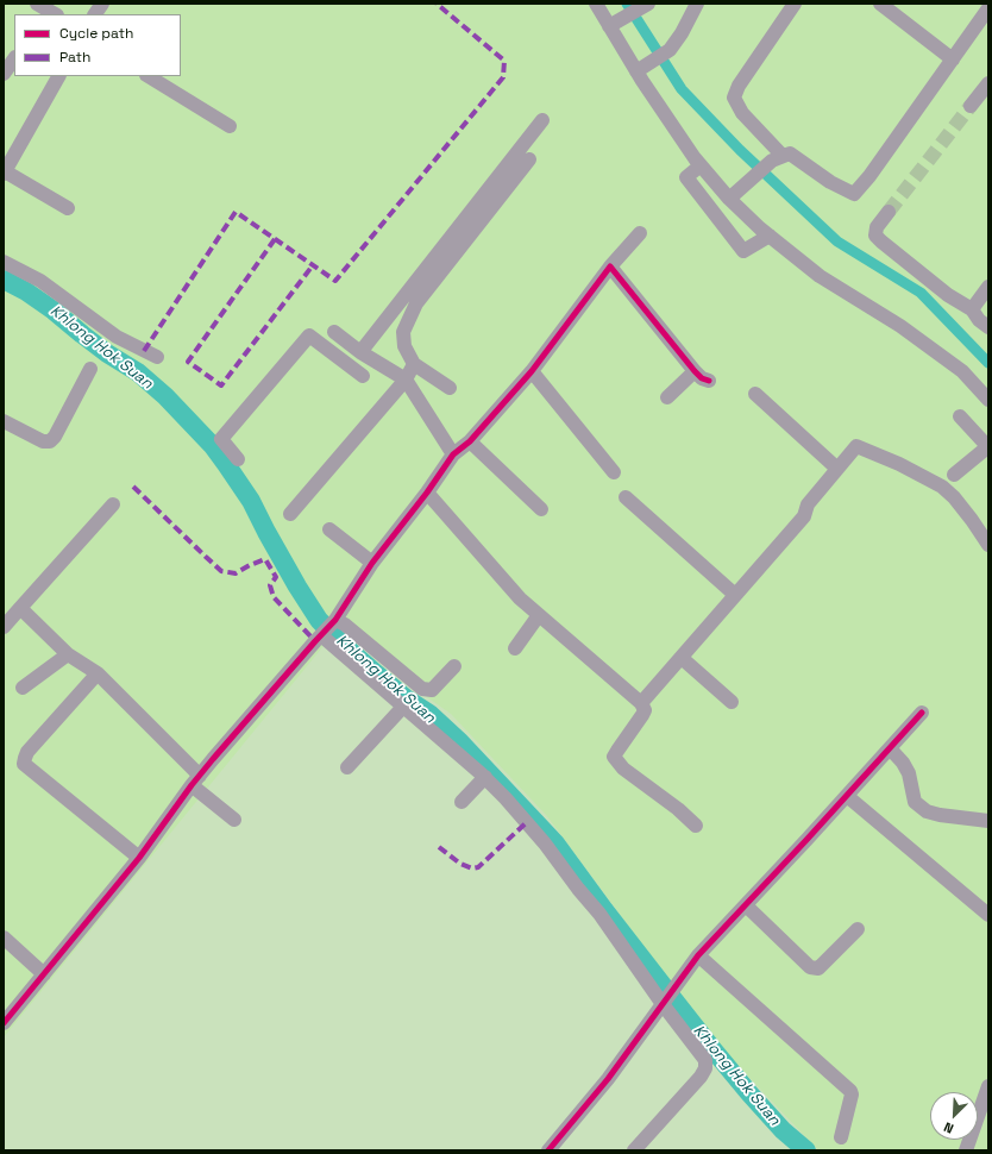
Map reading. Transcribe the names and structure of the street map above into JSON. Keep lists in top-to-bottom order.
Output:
{
  "water": ["Khlong Hok Suan"],
  "legend": ["Cycle path", "Path"],
  "north": "bottom left"
}
